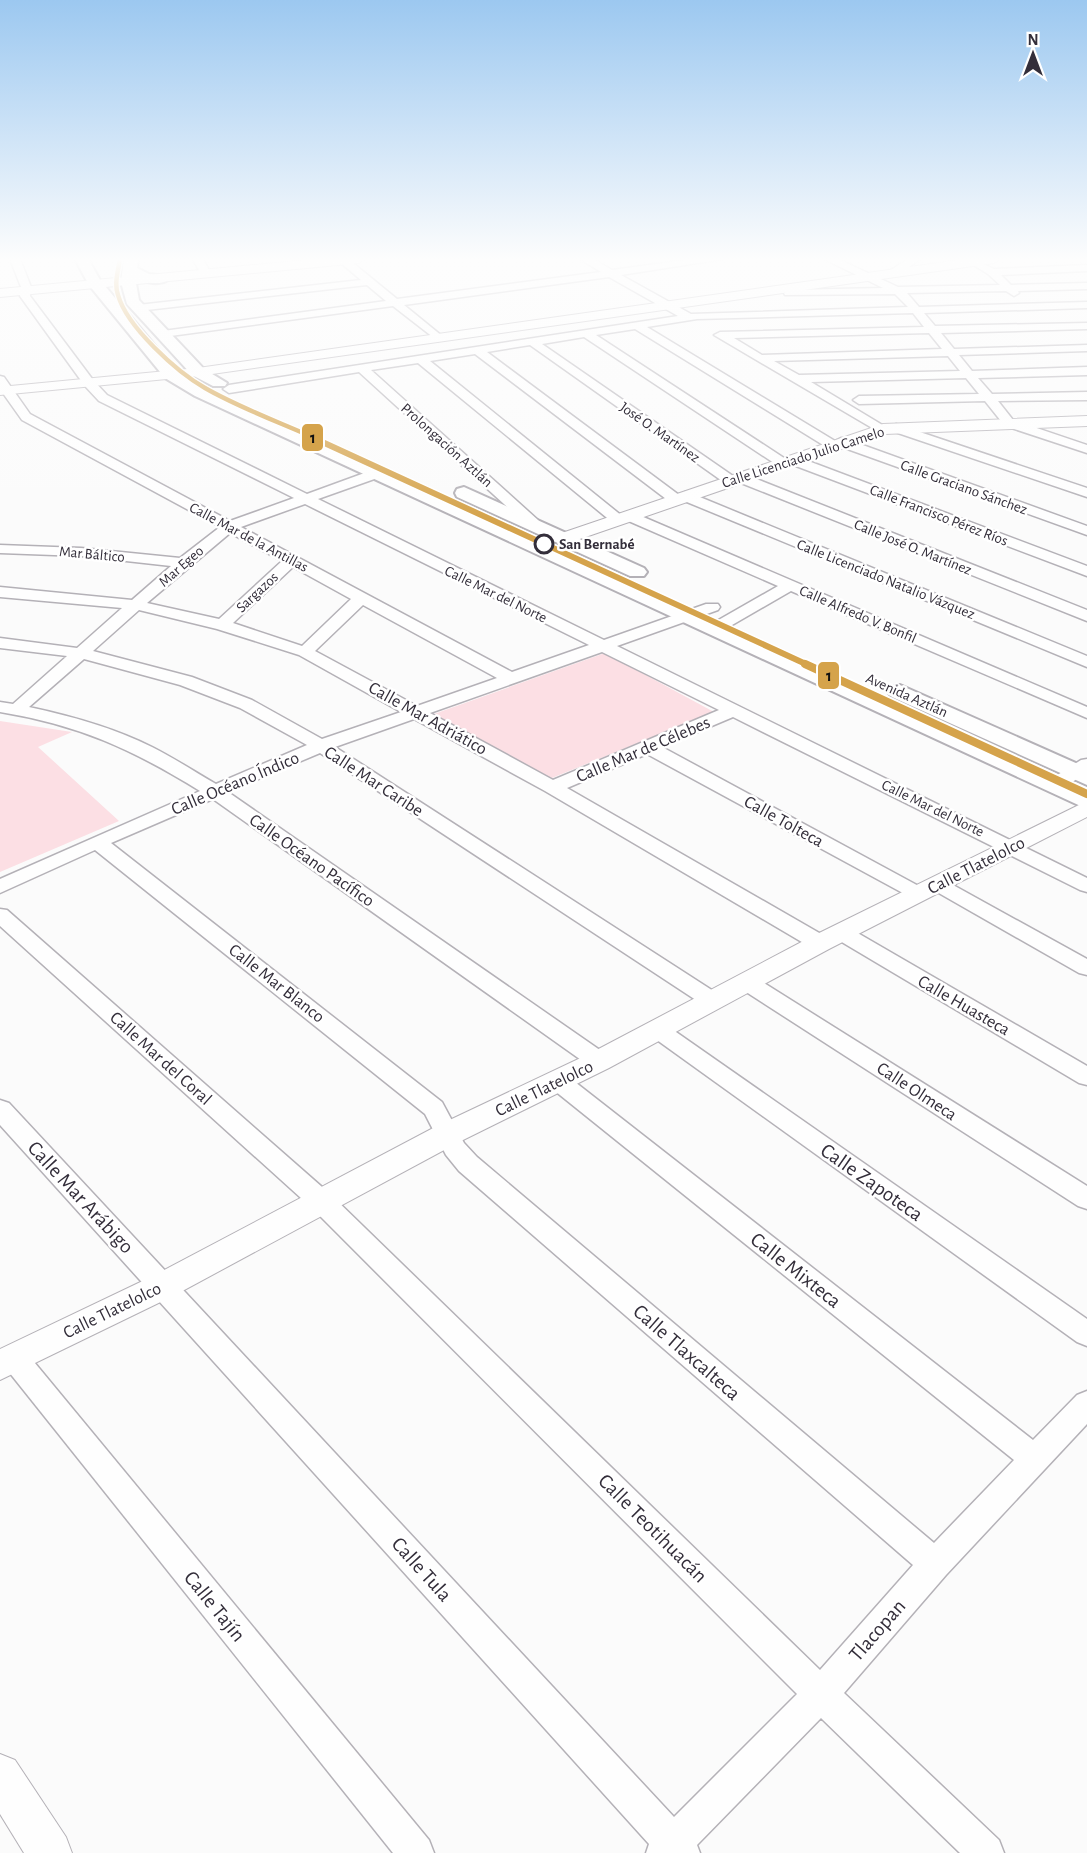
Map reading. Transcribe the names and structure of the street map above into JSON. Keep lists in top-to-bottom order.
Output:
{
  "streets": {
    "main road": ["Avenida Aztlán"],
    "street": [
      "José O. Martínez",
      "Prolongación Aztlán",
      "Calle Licenciado Julio Camelo",
      "Calle Graciano Sánchez",
      "Calle Francisco Pérez Ríos",
      "Calle Mar de la Antillas",
      "Calle José O. Martínez",
      "Mar Báltico",
      "Mar Egeo",
      "Calle Licenciado Natalio Vázquez",
      "Sargazos",
      "Calle Mar del Norte",
      "Calle Alfredo V. Bonfil",
      "Calle Mar Adriático",
      "Calle Mar de Célebes",
      "Calle Mar Caribe",
      "Calle Océano Índico",
      "Calle Tolteca",
      "Calle Océano Pacífico",
      "Calle Tlatelolco",
      "Calle Mar Blanco",
      "Calle Huasteca",
      "Calle Mar del Coral",
      "Calle Olmeca",
      "Calle Zapoteca",
      "Calle Mar Arábigo",
      "Calle Mixteca",
      "Calle Tlaxcalteca",
      "Calle Teotihuacán",
      "Calle Tula",
      "Calle Tajín",
      "Tlacopan"
    ]
  },
  "crossings": [
    ["José O. Martínez", "Calle Licenciado Julio Camelo"],
    ["José O. Martínez", "Calle José O. Martínez"],
    ["Prolongación Aztlán", "Avenida Aztlán"],
    ["Calle Licenciado Julio Camelo", "Calle Graciano Sánchez"],
    ["Calle Licenciado Julio Camelo", "Calle Francisco Pérez Ríos"],
    ["Calle Licenciado Julio Camelo", "Calle José O. Martínez"],
    ["Calle Licenciado Julio Camelo", "Calle Licenciado Natalio Vázquez"],
    ["Calle Licenciado Julio Camelo", "Calle Alfredo V. Bonfil"],
    ["Calle Licenciado Julio Camelo", "Avenida Aztlán"],
    ["Calle Mar de la Antillas", "Mar Egeo"],
    ["Calle Mar de la Antillas", "Sargazos"],
    ["Calle Mar de la Antillas", "Calle Océano Índico"],
    ["Mar Báltico", "Mar Egeo"],
    ["Mar Egeo", "Calle Mar del Norte"],
    ["Mar Egeo", "Avenida Aztlán"],
    ["Mar Egeo", "Calle Mar Adriático"],
    ["Mar Egeo", "Calle Mar Caribe"],
    ["Mar Egeo", "Calle Océano Pacífico"],
    ["Sargazos", "Calle Mar Adriático"],
    ["Calle Mar del Norte", "Calle Mar de Célebes"],
    ["Calle Mar del Norte", "Calle Océano Índico"],
    ["Calle Mar del Norte", "Calle Tlatelolco"],
    ["Avenida Aztlán", "Calle Océano Índico"],
    ["Calle Mar Adriático", "Calle Mar de Célebes"],
    ["Calle Mar Adriático", "Calle Océano Índico"],
    ["Calle Mar Adriático", "Calle Tlatelolco"],
    ["Calle Mar Adriático", "Calle Huasteca"],
    ["Calle Mar de Célebes", "Calle Tolteca"],
    ["Calle Mar Caribe", "Calle Océano Índico"],
    ["Calle Mar Caribe", "Calle Tlatelolco"],
    ["Calle Océano Índico", "Calle Océano Pacífico"],
    ["Calle Océano Índico", "Calle Mar Blanco"],
    ["Calle Tolteca", "Calle Tlatelolco"],
    ["Calle Océano Pacífico", "Calle Tlatelolco"],
    ["Calle Tlatelolco", "Calle Mar Blanco"],
    ["Calle Tlatelolco", "Calle Huasteca"],
    ["Calle Tlatelolco", "Calle Mar del Coral"],
    ["Calle Tlatelolco", "Calle Olmeca"],
    ["Calle Tlatelolco", "Calle Zapoteca"],
    ["Calle Tlatelolco", "Calle Mar Arábigo"],
    ["Calle Tlatelolco", "Calle Mixteca"],
    ["Calle Tlatelolco", "Calle Tlaxcalteca"],
    ["Calle Tlatelolco", "Calle Teotihuacán"],
    ["Calle Tlatelolco", "Calle Tula"],
    ["Calle Tlatelolco", "Calle Tajín"],
    ["Calle Mar Blanco", "Calle Tlaxcalteca"],
    ["Calle Mar del Coral", "Calle Teotihuacán"],
    ["Calle Mar Arábigo", "Calle Tula"],
    ["Calle Mixteca", "Tlacopan"],
    ["Calle Tlaxcalteca", "Tlacopan"],
    ["Calle Teotihuacán", "Tlacopan"],
    ["Calle Tula", "Tlacopan"]
  ],
  "places": ["San Bernabé"],
  "lines": ["transit line 1"],
  "north": "top"
}
